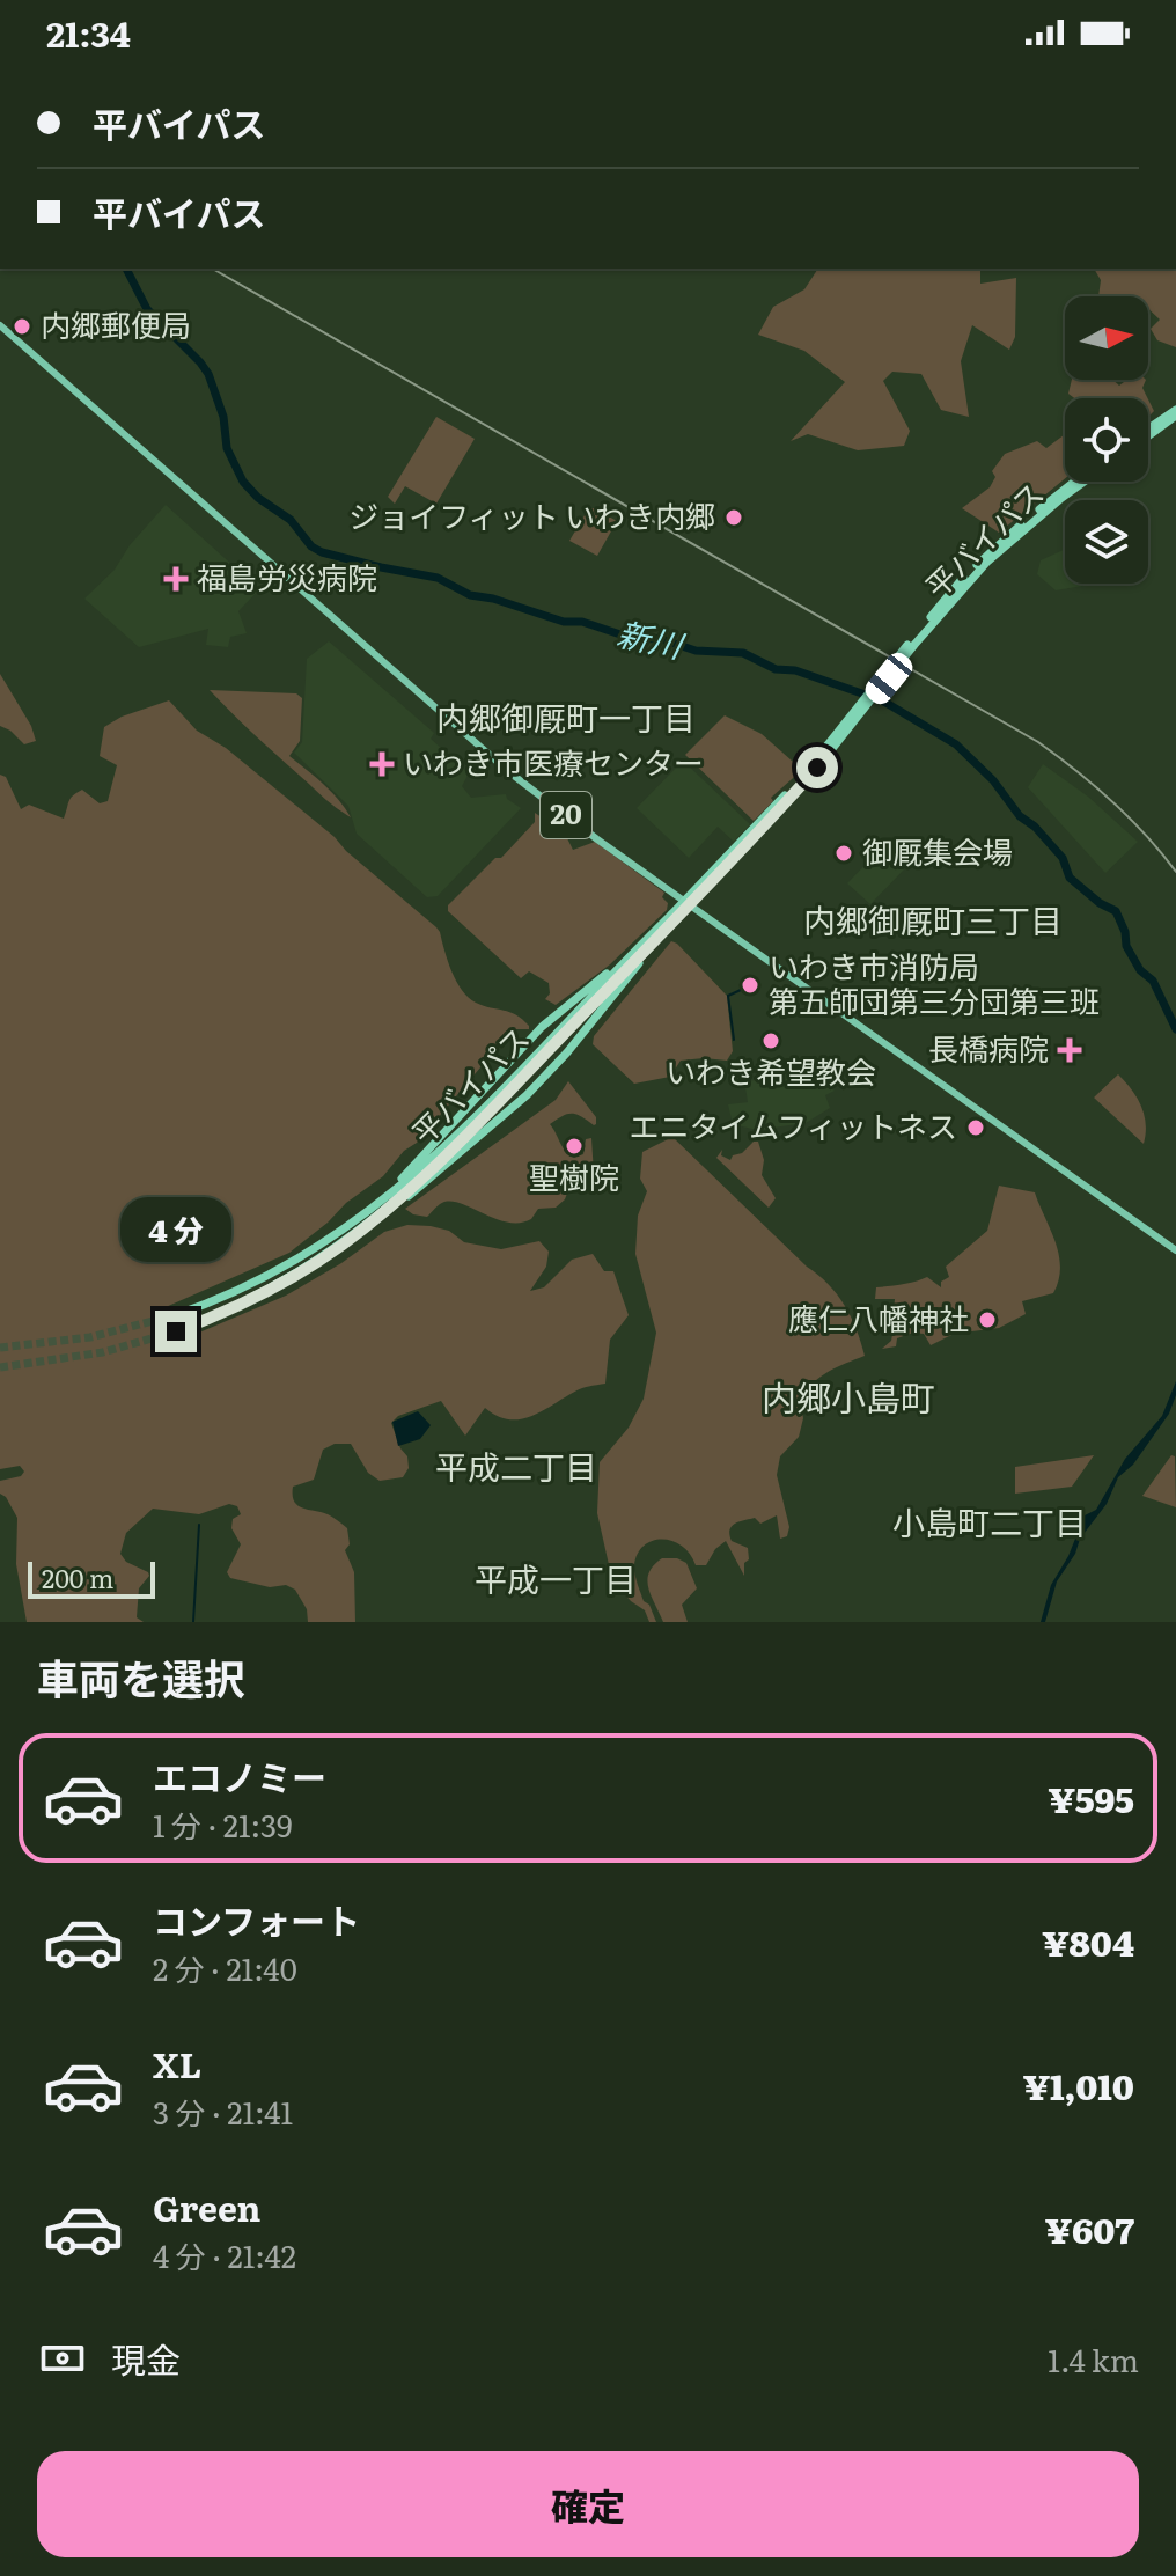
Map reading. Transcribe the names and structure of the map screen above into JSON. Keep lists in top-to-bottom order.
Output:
{
  "streets": {
    "highway": ["平バイパス"],
    "main road": ["20"]
  },
  "districts": [
    "内郷御厩町一丁目",
    "内郷御厩町三丁目",
    "内郷小島町",
    "平成二丁目",
    "小島町二丁目",
    "平成一丁目"
  ],
  "water": ["新川"],
  "places": {
    "other": [
      "内郷郵便局",
      "ジョイフィット いわき内郷",
      "御厩集会場",
      "いわき市消防局 第五師団第三分団第三班",
      "いわき希望教会",
      "エニタイムフィットネス",
      "聖樹院",
      "應仁八幡神社"
    ],
    "health": ["福島労災病院", "いわき市医療センター", "長橋病院"]
  },
  "scale_bar": "200 m",
  "north": "right",
  "page": {
    "status": "21:34",
    "banner": ["平バイパス", "平バイパス"],
    "bubble": "4 分",
    "scale": "200 m",
    "heading": "車両を選択",
    "list": [
      {
        "name": "エコノミー",
        "note": "1 分 · 21:39",
        "value": "¥595"
      },
      {
        "name": "コンフォート",
        "note": "2 分 · 21:40",
        "value": "¥804"
      },
      {
        "name": "XL",
        "note": "3 分 · 21:41",
        "value": "¥1,010"
      },
      {
        "name": "Green",
        "note": "4 分 · 21:42",
        "value": "¥607"
      }
    ],
    "pay": ["現金", "1.4 km"],
    "buttons": "確定"
  }
}
